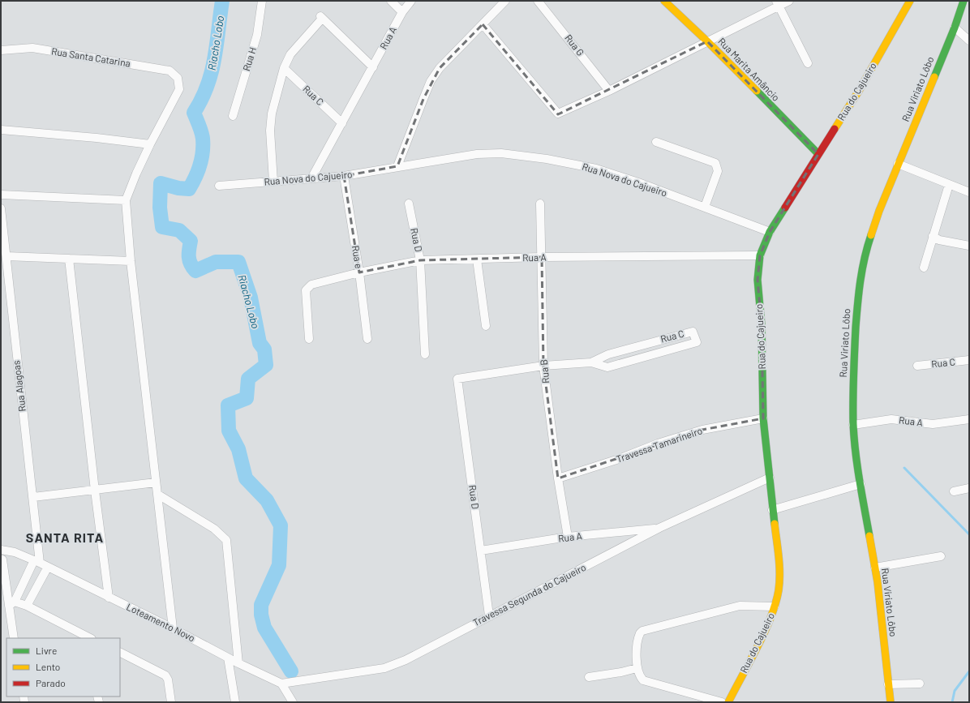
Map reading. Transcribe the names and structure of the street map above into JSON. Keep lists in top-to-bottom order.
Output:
{
  "streets": {
    "street": [
      "Rua A",
      "Rua G",
      "Rua Santa Catarina",
      "Rua H",
      "Rua Marita Amâncio",
      "Rua Viriato Lôbo",
      "Rua do Cajueiro",
      "Rua C",
      "Rua Nova do Cajueiro",
      "Rua D",
      "Rua e",
      "Rua B",
      "Rua Alagoas",
      "Travessa Tamarineiro",
      "Travessa Segunda do Cajueiro",
      "Loteamento Novo"
    ]
  },
  "crossings": [
    ["Rua A", "Rua Viriato Lôbo"],
    ["Rua A", "Rua do Cajueiro"],
    ["Rua A", "Rua C"],
    ["Rua A", "Rua Nova do Cajueiro"],
    ["Rua A", "Rua D"],
    ["Rua A", "Rua e"],
    ["Rua A", "Rua B"],
    ["Rua A", "Travessa Segunda do Cajueiro"],
    ["Rua Marita Amâncio", "Rua do Cajueiro"],
    ["Rua do Cajueiro", "Rua Nova do Cajueiro"],
    ["Rua do Cajueiro", "Travessa Tamarineiro"],
    ["Rua do Cajueiro", "Travessa Segunda do Cajueiro"],
    ["Rua C", "Rua D"],
    ["Rua C", "Rua B"],
    ["Rua Nova do Cajueiro", "Rua e"],
    ["Rua D", "Travessa Segunda do Cajueiro"],
    ["Rua B", "Travessa Tamarineiro"],
    ["Rua Alagoas", "Loteamento Novo"],
    ["Travessa Segunda do Cajueiro", "Loteamento Novo"]
  ],
  "districts": ["SANTA RITA"],
  "water": ["Riacho Lobo"],
  "legend": ["Livre", "Lento", "Parado"]
}
